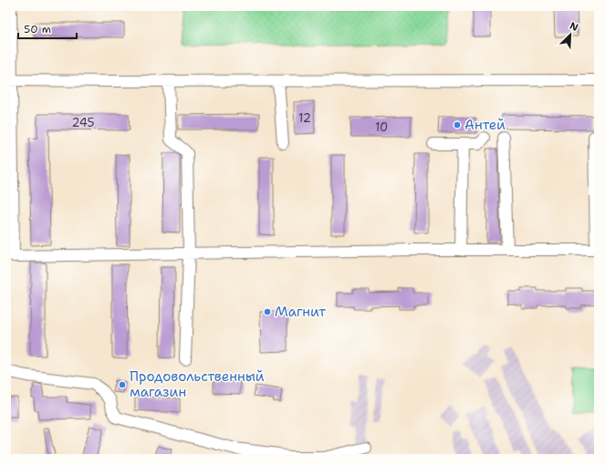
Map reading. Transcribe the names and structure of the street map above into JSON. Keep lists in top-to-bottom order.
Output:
{
  "places": ["Антей", "Магнит", "Продовольственный магазин"],
  "house_numbers": ["12", "245", "10"],
  "scale_bar": "50 m",
  "north": "top right"
}
